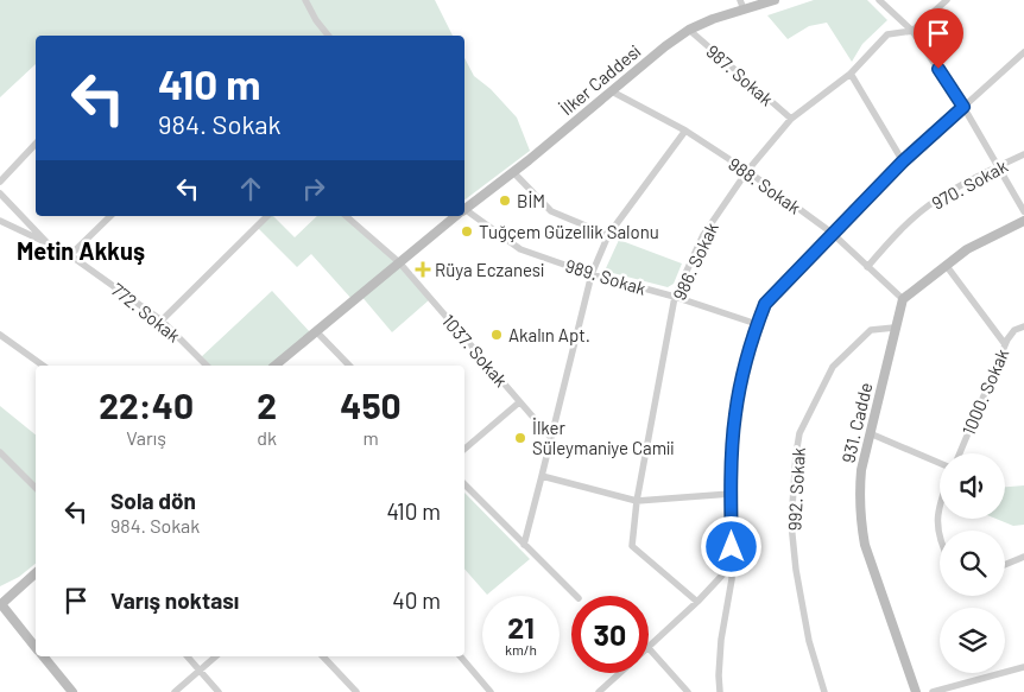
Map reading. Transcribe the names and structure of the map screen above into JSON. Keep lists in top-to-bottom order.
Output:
{
  "streets": {
    "main road": ["İlker Caddesi", "931. Cadde"],
    "street": [
      "987. Sokak",
      "970. Sokak",
      "988. Sokak",
      "986. Sokak",
      "989. Sokak",
      "772. Sokak",
      "1037. Sokak",
      "1000. Sokak",
      "992. Sokak"
    ]
  },
  "crossings": [
    ["987. Sokak", "İlker Caddesi"],
    ["987. Sokak", "986. Sokak"],
    ["İlker Caddesi", "988. Sokak"],
    ["İlker Caddesi", "1037. Sokak"],
    ["970. Sokak", "988. Sokak"],
    ["988. Sokak", "986. Sokak"],
    ["988. Sokak", "931. Cadde"],
    ["986. Sokak", "989. Sokak"],
    ["931. Cadde", "992. Sokak"]
  ],
  "districts": ["Metin Akkuş"],
  "places": {
    "other": [
      "BİM",
      "Tuğçem Güzellik Salonu",
      "Akalın Apt.",
      "İlker Süleymaniye Camii"
    ],
    "health": ["Rüya Eczanesi"]
  },
  "page": {
    "turn": ["410 m", "984. Sokak"],
    "eta": [
      "22:40",
      "Varış",
      "2",
      "dk",
      "450",
      "m"
    ],
    "list": [
      {
        "name": "Sola dön",
        "note": "984. Sokak",
        "value": "410 m"
      },
      {
        "name": "Varış noktası",
        "value": "40 m"
      }
    ],
    "speed": "21 km/h",
    "limit": "30"
  }
}
